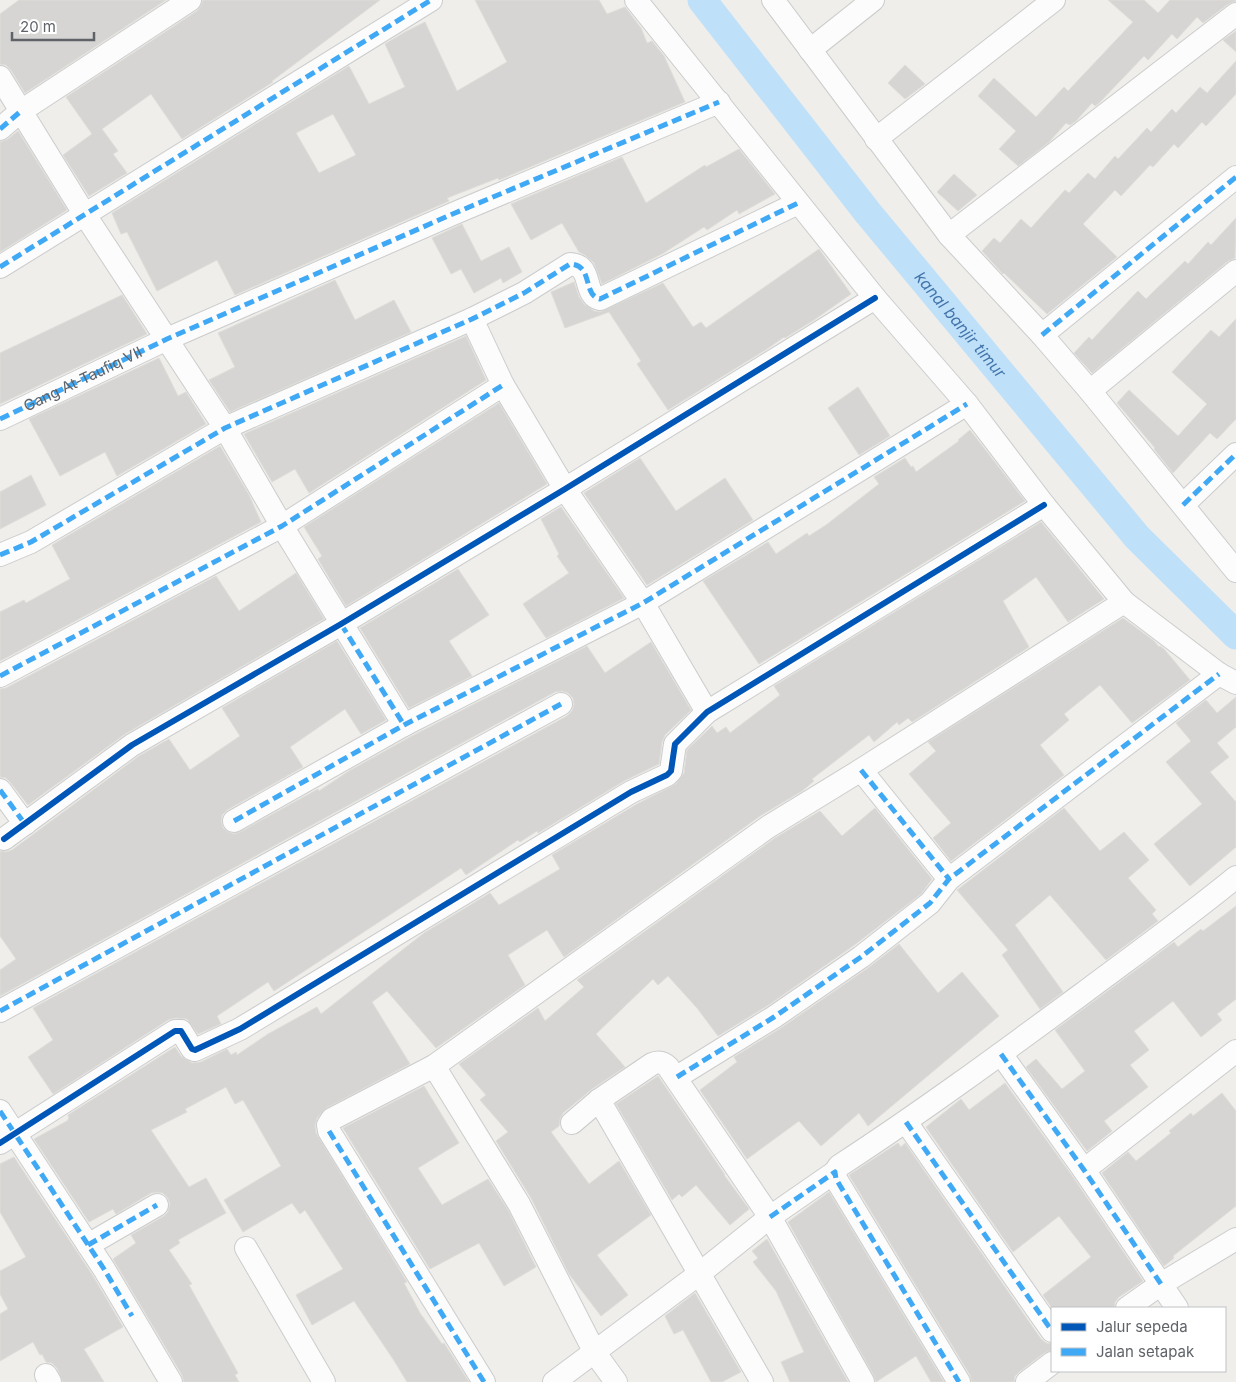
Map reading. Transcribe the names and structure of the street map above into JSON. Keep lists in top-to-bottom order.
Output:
{
  "streets": {
    "street": ["Gang At-Taufiq VII"]
  },
  "water": ["kanal banjir timur"],
  "legend": ["Jalur sepeda", "Jalan setapak"],
  "scale_bar": "20 m"
}
